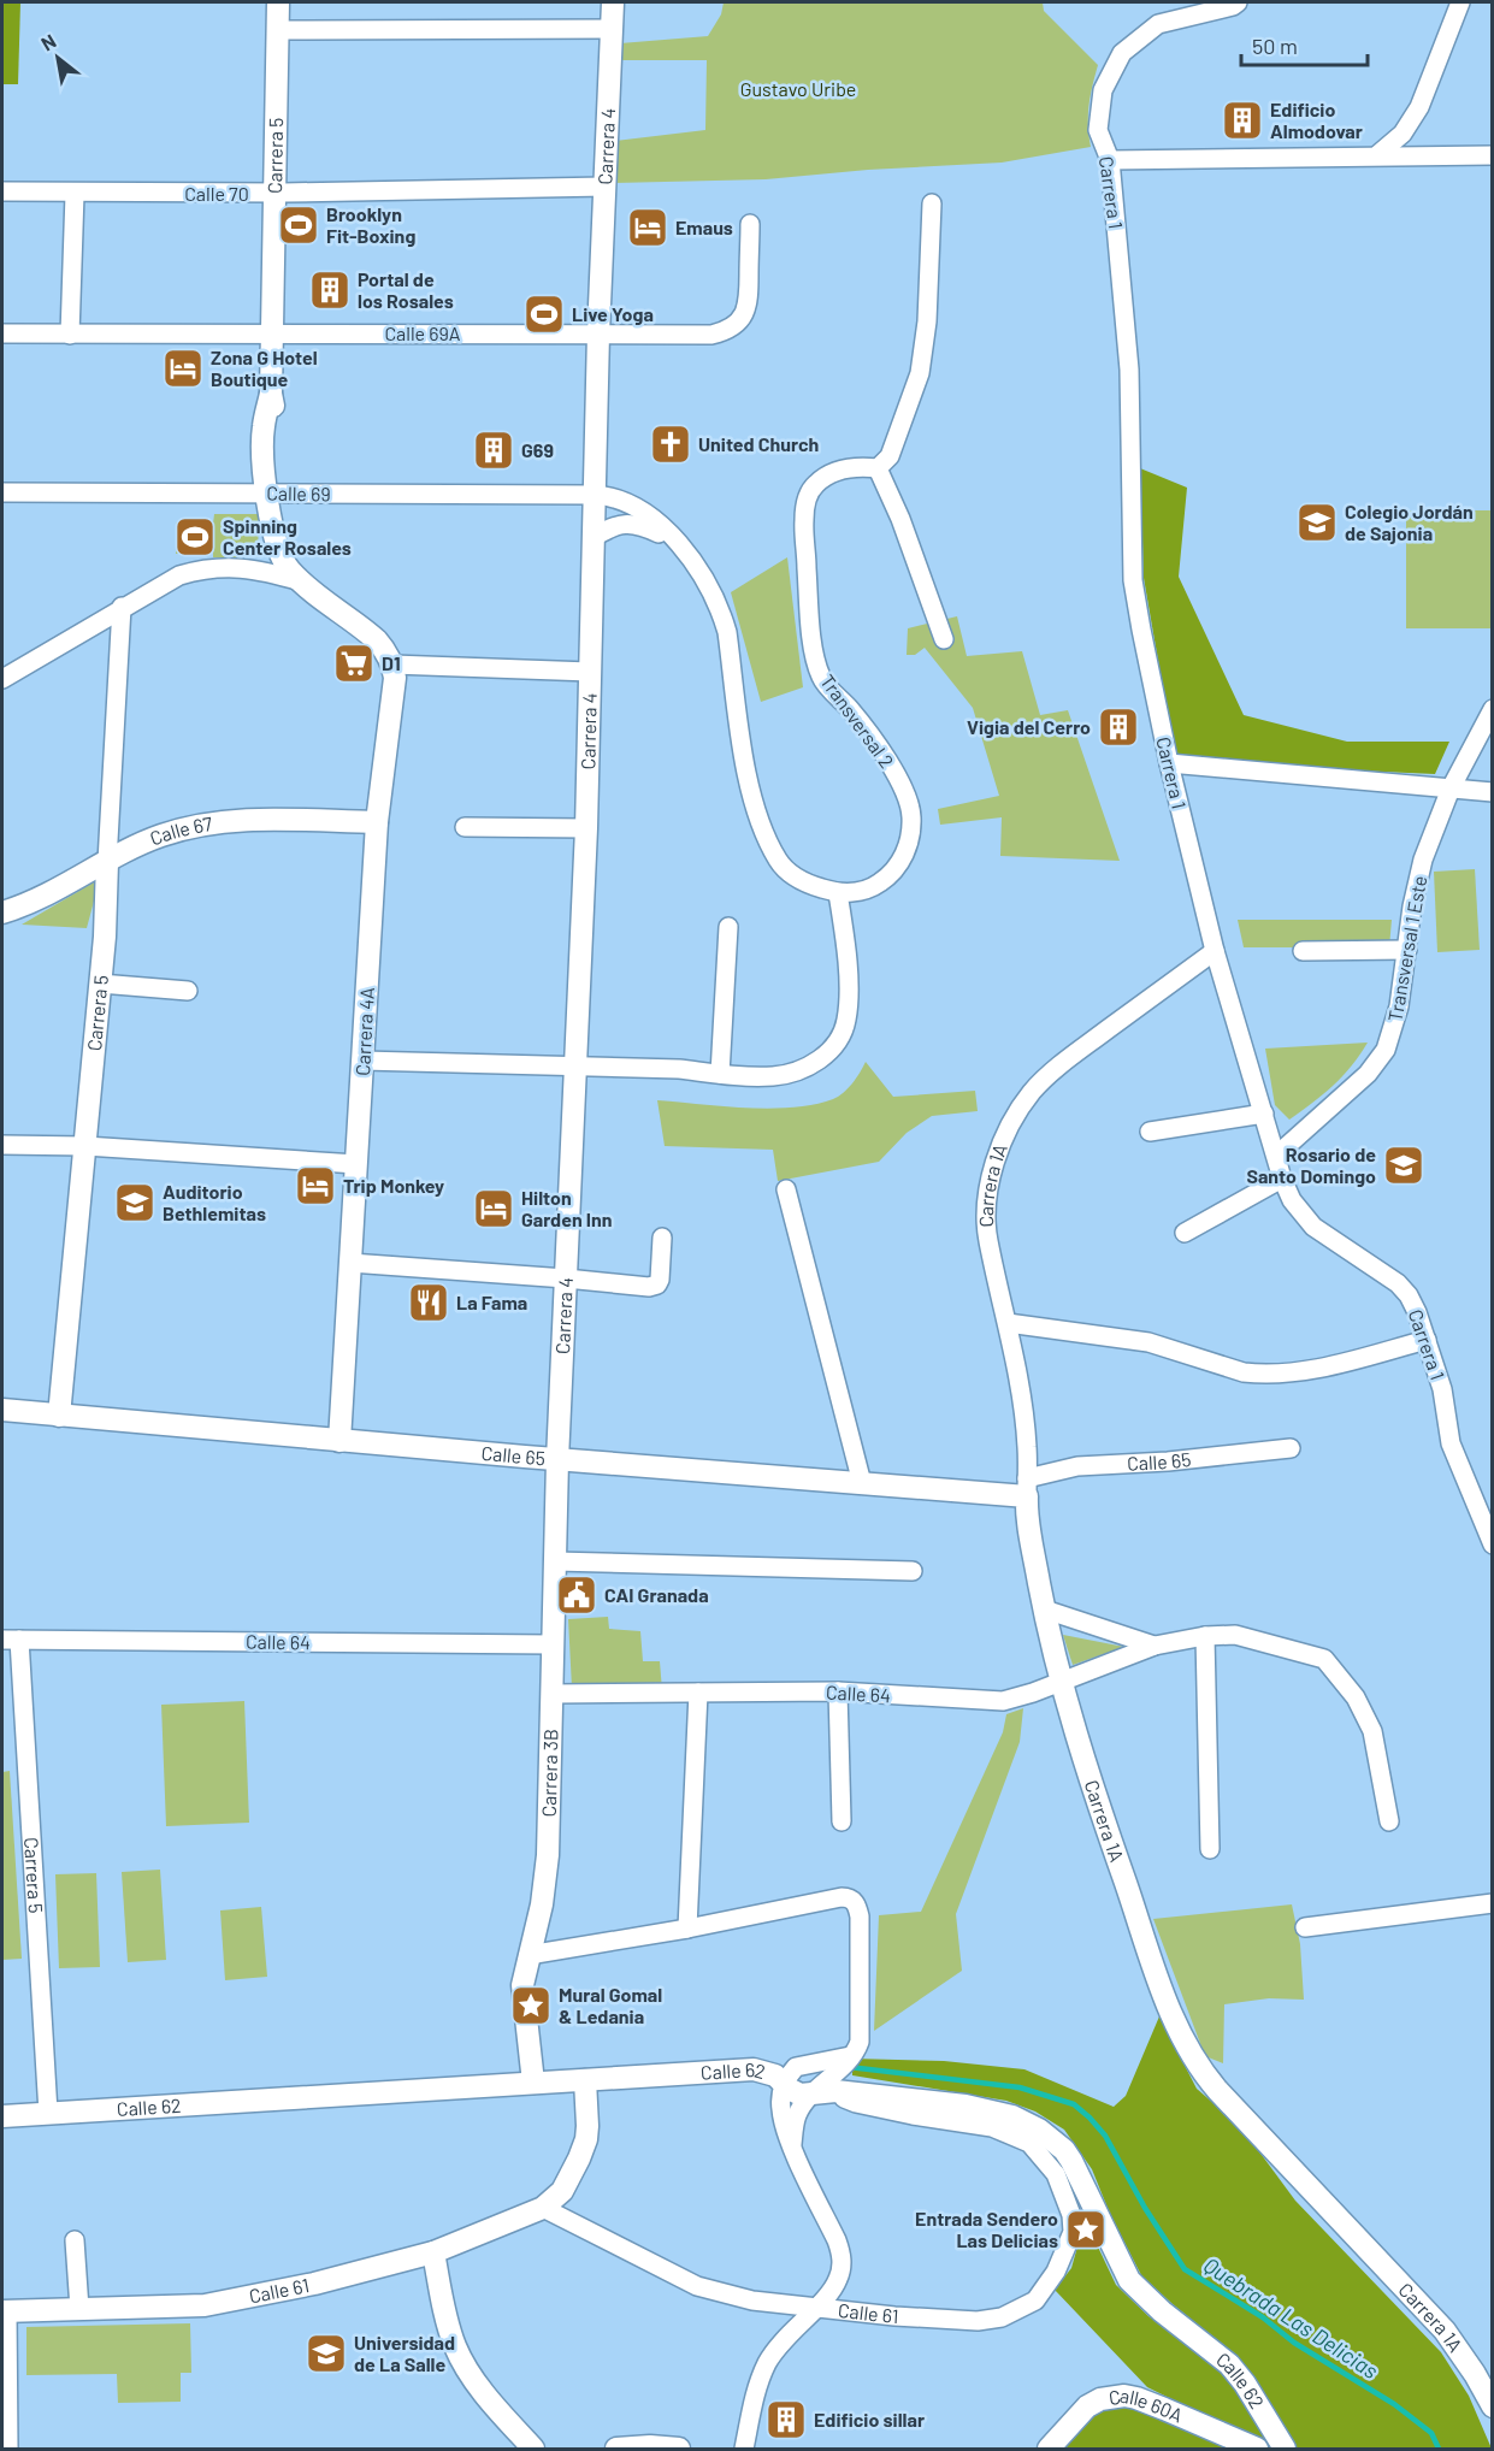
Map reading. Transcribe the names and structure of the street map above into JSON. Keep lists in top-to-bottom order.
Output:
{
  "streets": {
    "street": [
      "Carrera 4",
      "Carrera 5",
      "Carrera 1",
      "Calle 70",
      "Calle 69A",
      "Calle 69",
      "Transversal 2",
      "Calle 67",
      "Transversal 1 Este",
      "Carrera 4A",
      "Carrera 1A",
      "Calle 65",
      "Calle 64",
      "Carrera 3B",
      "Calle 62",
      "Calle 61",
      "Calle 60A"
    ]
  },
  "crossings": [
    ["Carrera 4", "Calle 70"],
    ["Carrera 4", "Calle 69A"],
    ["Carrera 4", "Calle 69"],
    ["Carrera 4", "Calle 65"],
    ["Carrera 4", "Carrera 3B"],
    ["Carrera 5", "Calle 70"],
    ["Carrera 5", "Calle 69A"],
    ["Carrera 5", "Calle 69"],
    ["Carrera 5", "Calle 67"],
    ["Carrera 5", "Carrera 4A"],
    ["Carrera 5", "Calle 65"],
    ["Carrera 5", "Calle 64"],
    ["Carrera 5", "Calle 62"],
    ["Carrera 1", "Transversal 1 Este"],
    ["Carrera 1", "Carrera 1A"],
    ["Calle 69", "Transversal 2"],
    ["Calle 67", "Carrera 4A"],
    ["Carrera 4A", "Calle 65"],
    ["Carrera 1A", "Calle 65"],
    ["Carrera 1A", "Calle 64"],
    ["Calle 65", "Carrera 3B"],
    ["Calle 64", "Carrera 3B"],
    ["Carrera 3B", "Calle 62"],
    ["Calle 62", "Calle 61"]
  ],
  "water": ["Quebrada Las Delicias"],
  "parks": ["Gustavo Uribe"],
  "places": {
    "building": [
      "Edificio Almodovar",
      "Portal de los Rosales",
      "G69",
      "Vigia del Cerro",
      "Edificio sillar"
    ],
    "sports": ["Brooklyn Fit-Boxing", "Live Yoga", "Spinning Center Rosales"],
    "hotel": [
      "Emaus",
      "Zona G Hotel Boutique",
      "Trip Monkey",
      "Hilton Garden Inn"
    ],
    "church": ["United Church"],
    "school or university": [
      "Colegio Jordán de Sajonia",
      "Rosario de Santo Domingo",
      "Auditorio Bethlemitas",
      "Universidad de La Salle"
    ],
    "supermarket": ["D1"],
    "restaurant": ["La Fama"],
    "public building": ["CAI Granada"],
    "place": ["Mural Gomal & Ledania", "Entrada Sendero Las Delicias"]
  },
  "scale_bar": "50 m",
  "north": "top left"
}
